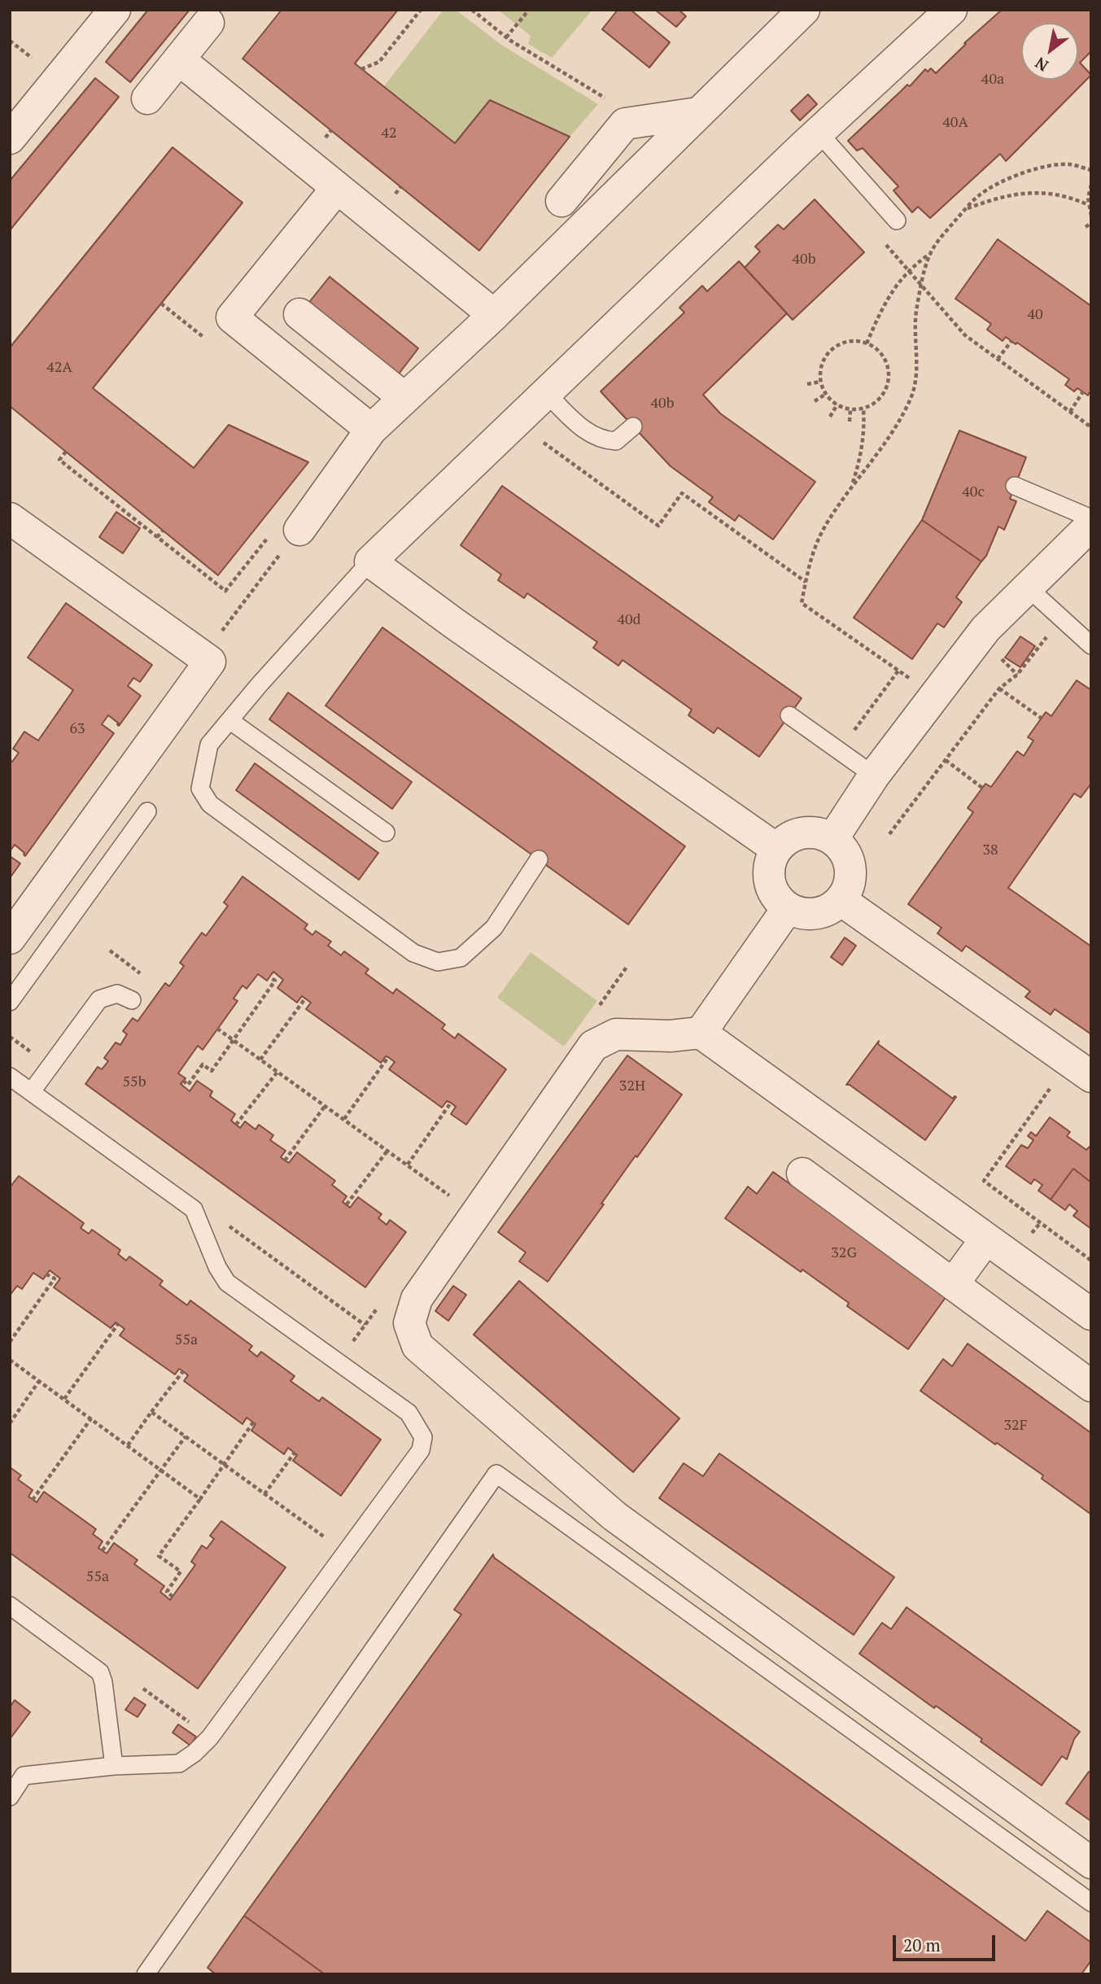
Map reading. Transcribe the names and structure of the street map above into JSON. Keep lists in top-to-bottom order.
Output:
{
  "house_numbers": [
    "40a",
    "40A",
    "42",
    "40b",
    "40",
    "42A",
    "40b",
    "40c",
    "40d",
    "63",
    "38",
    "55b",
    "32H",
    "32G",
    "55a",
    "32F",
    "55a"
  ],
  "scale_bar": "20 m",
  "north": "bottom left"
}
